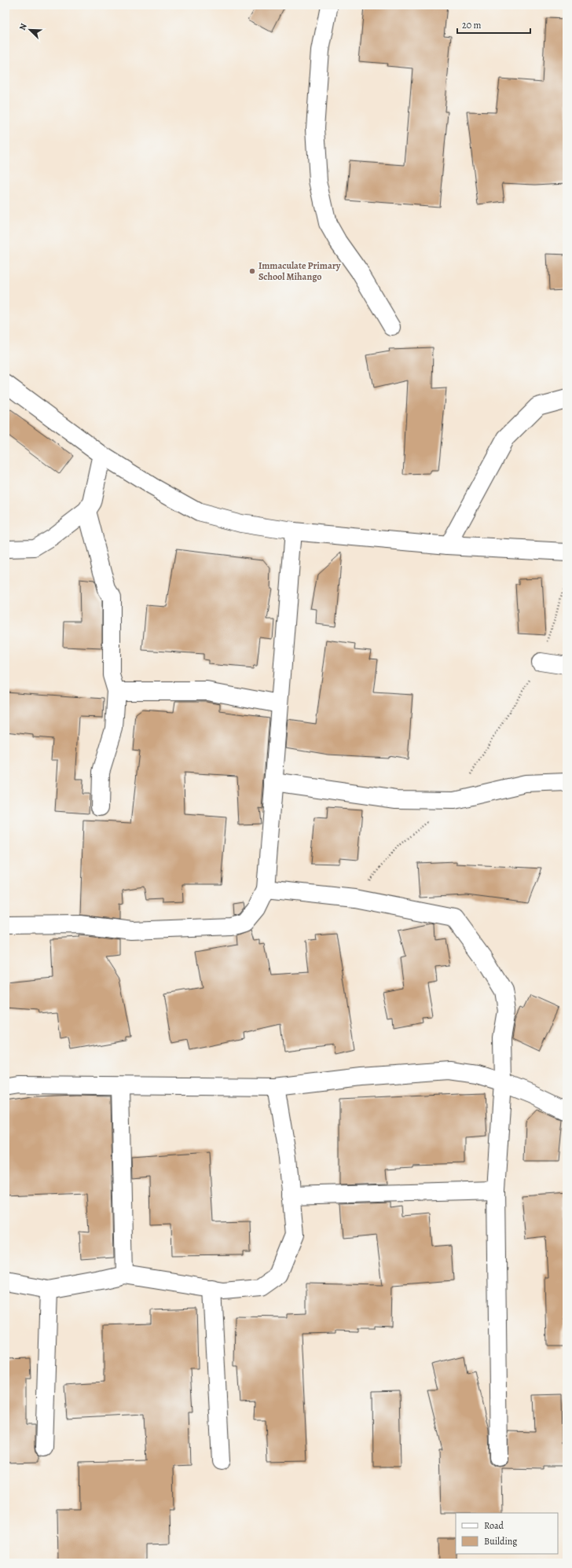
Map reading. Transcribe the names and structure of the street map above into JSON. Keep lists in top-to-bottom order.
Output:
{
  "places": ["Immaculate Primary School Mihango"],
  "legend": ["Road", "Building"],
  "scale_bar": "20 m",
  "north": "top left"
}
